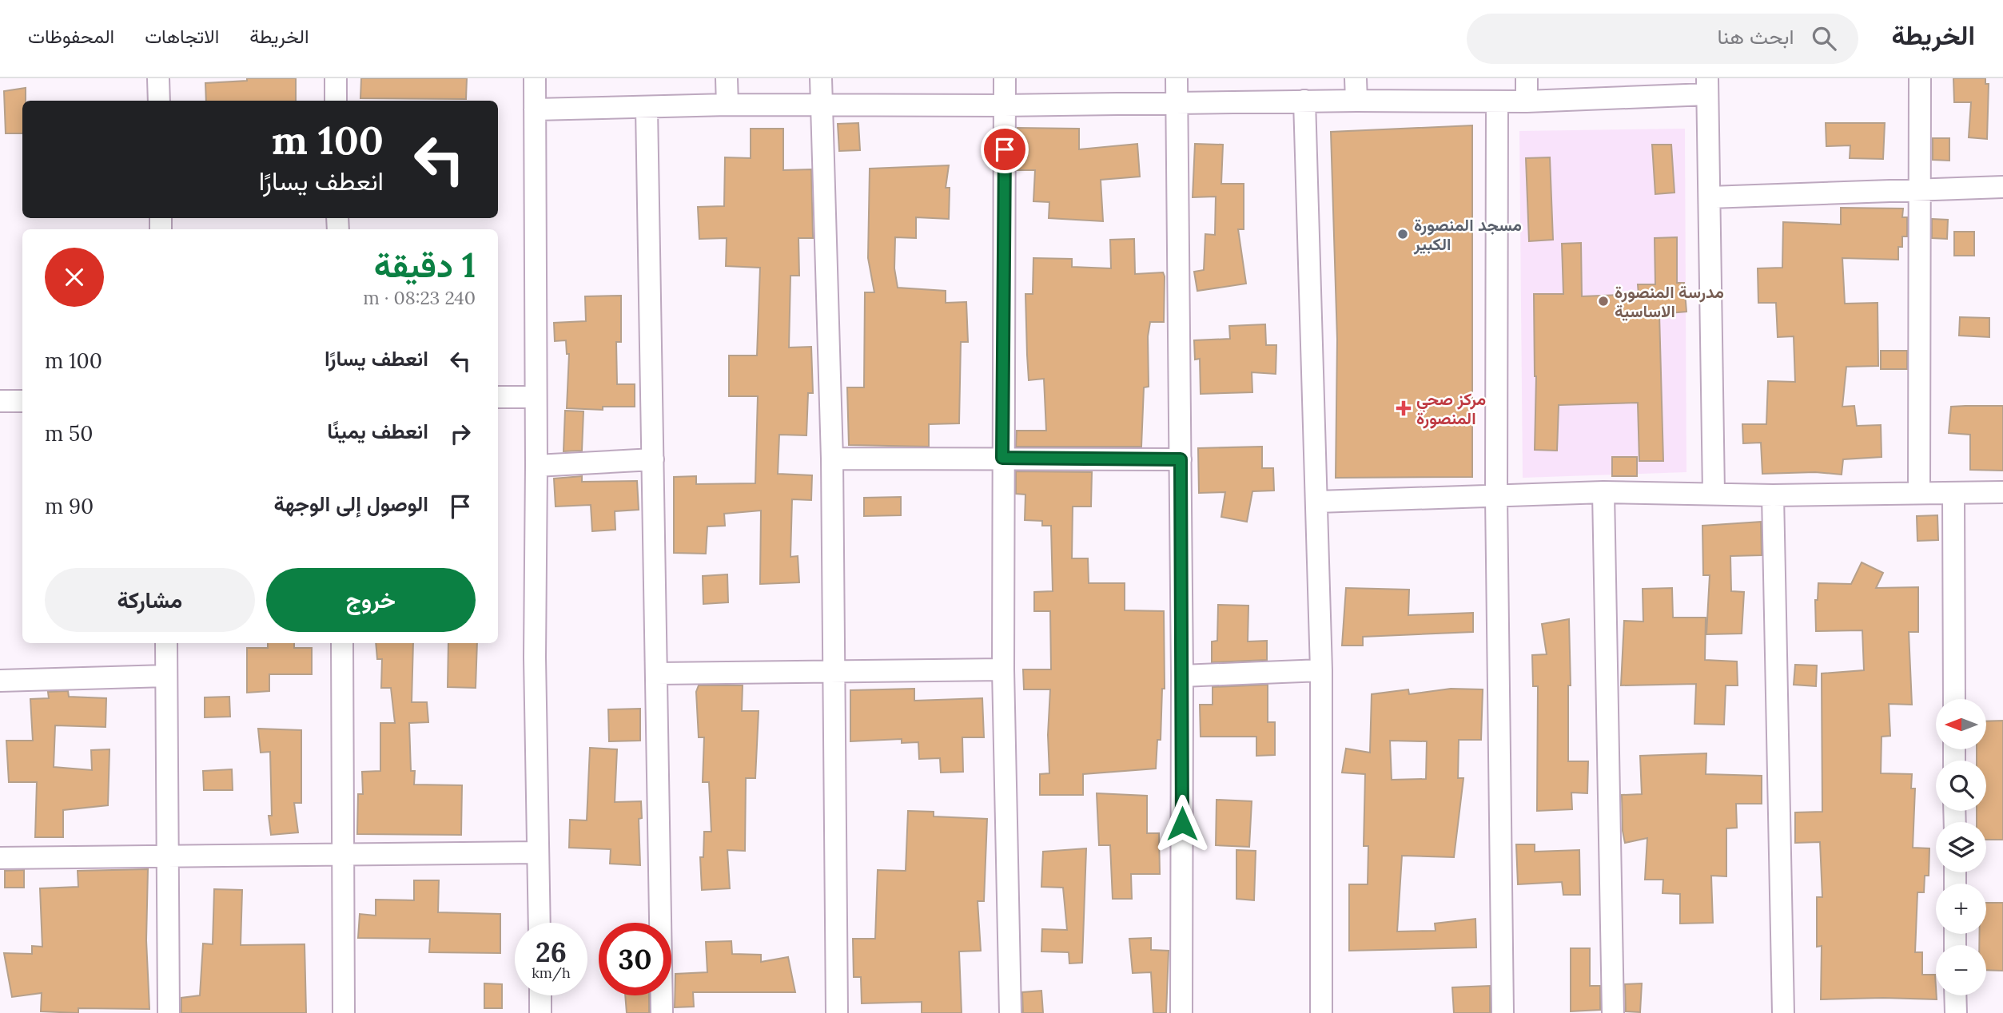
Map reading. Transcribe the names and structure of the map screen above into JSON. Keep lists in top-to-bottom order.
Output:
{
  "places": {
    "other": ["مسجد المنصورة الكبير", "مدرسة المنصورة الاساسية"],
    "health": ["مركز صحي المنصورة"]
  },
  "north": "left",
  "page": {
    "header": "الخريطة",
    "search": "ابحث هنا",
    "nav": ["الخريطة", "الاتجاهات", "المحفوظات"],
    "turn": ["100 m", "انعطف يسارًا"],
    "heading": ["1 دقيقة", "240 m · 08:23"],
    "list": [
      {
        "name": "انعطف يسارًا",
        "value": "100 m"
      },
      {
        "name": "انعطف يمينًا",
        "value": "50 m"
      },
      {
        "name": "الوصول إلى الوجهة",
        "value": "90 m"
      }
    ],
    "buttons": ["خروج", "مشاركة"],
    "map_buttons": ["+", "−"],
    "speed": "26 km/h",
    "limit": "30"
  }
}
